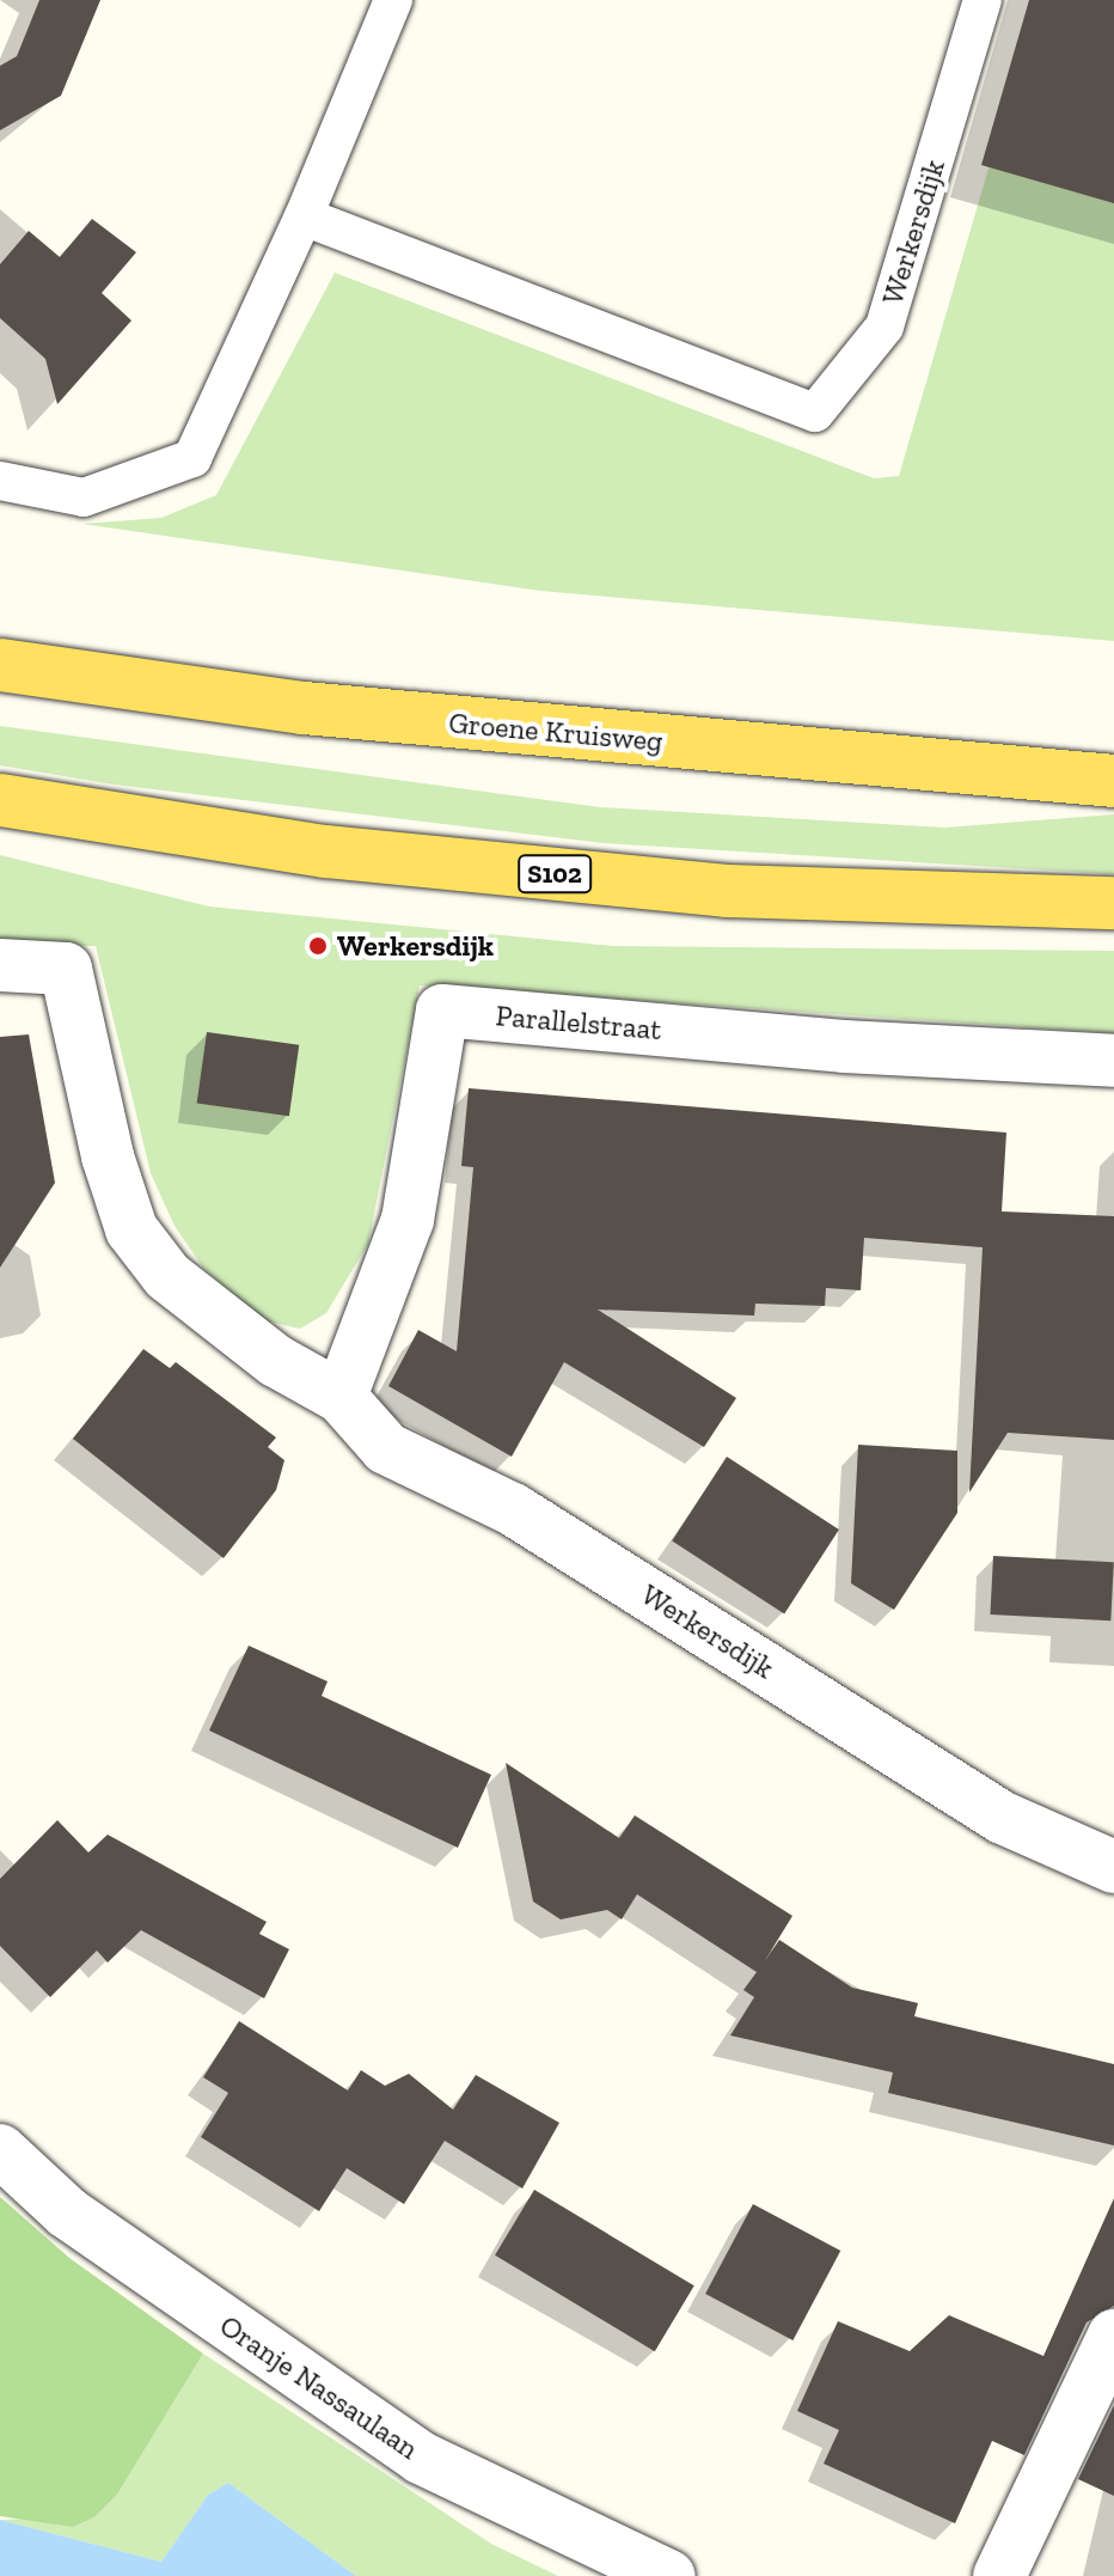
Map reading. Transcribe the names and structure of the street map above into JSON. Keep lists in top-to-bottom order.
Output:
{
  "streets": {
    "main road": ["Groene Kruisweg", "S102"],
    "street": ["Werkersdijk", "Parallelstraat", "Oranje Nassaulaan"]
  },
  "crossings": [
    ["Werkersdijk", "Parallelstraat"]
  ],
  "places": ["Werkersdijk"]
}
